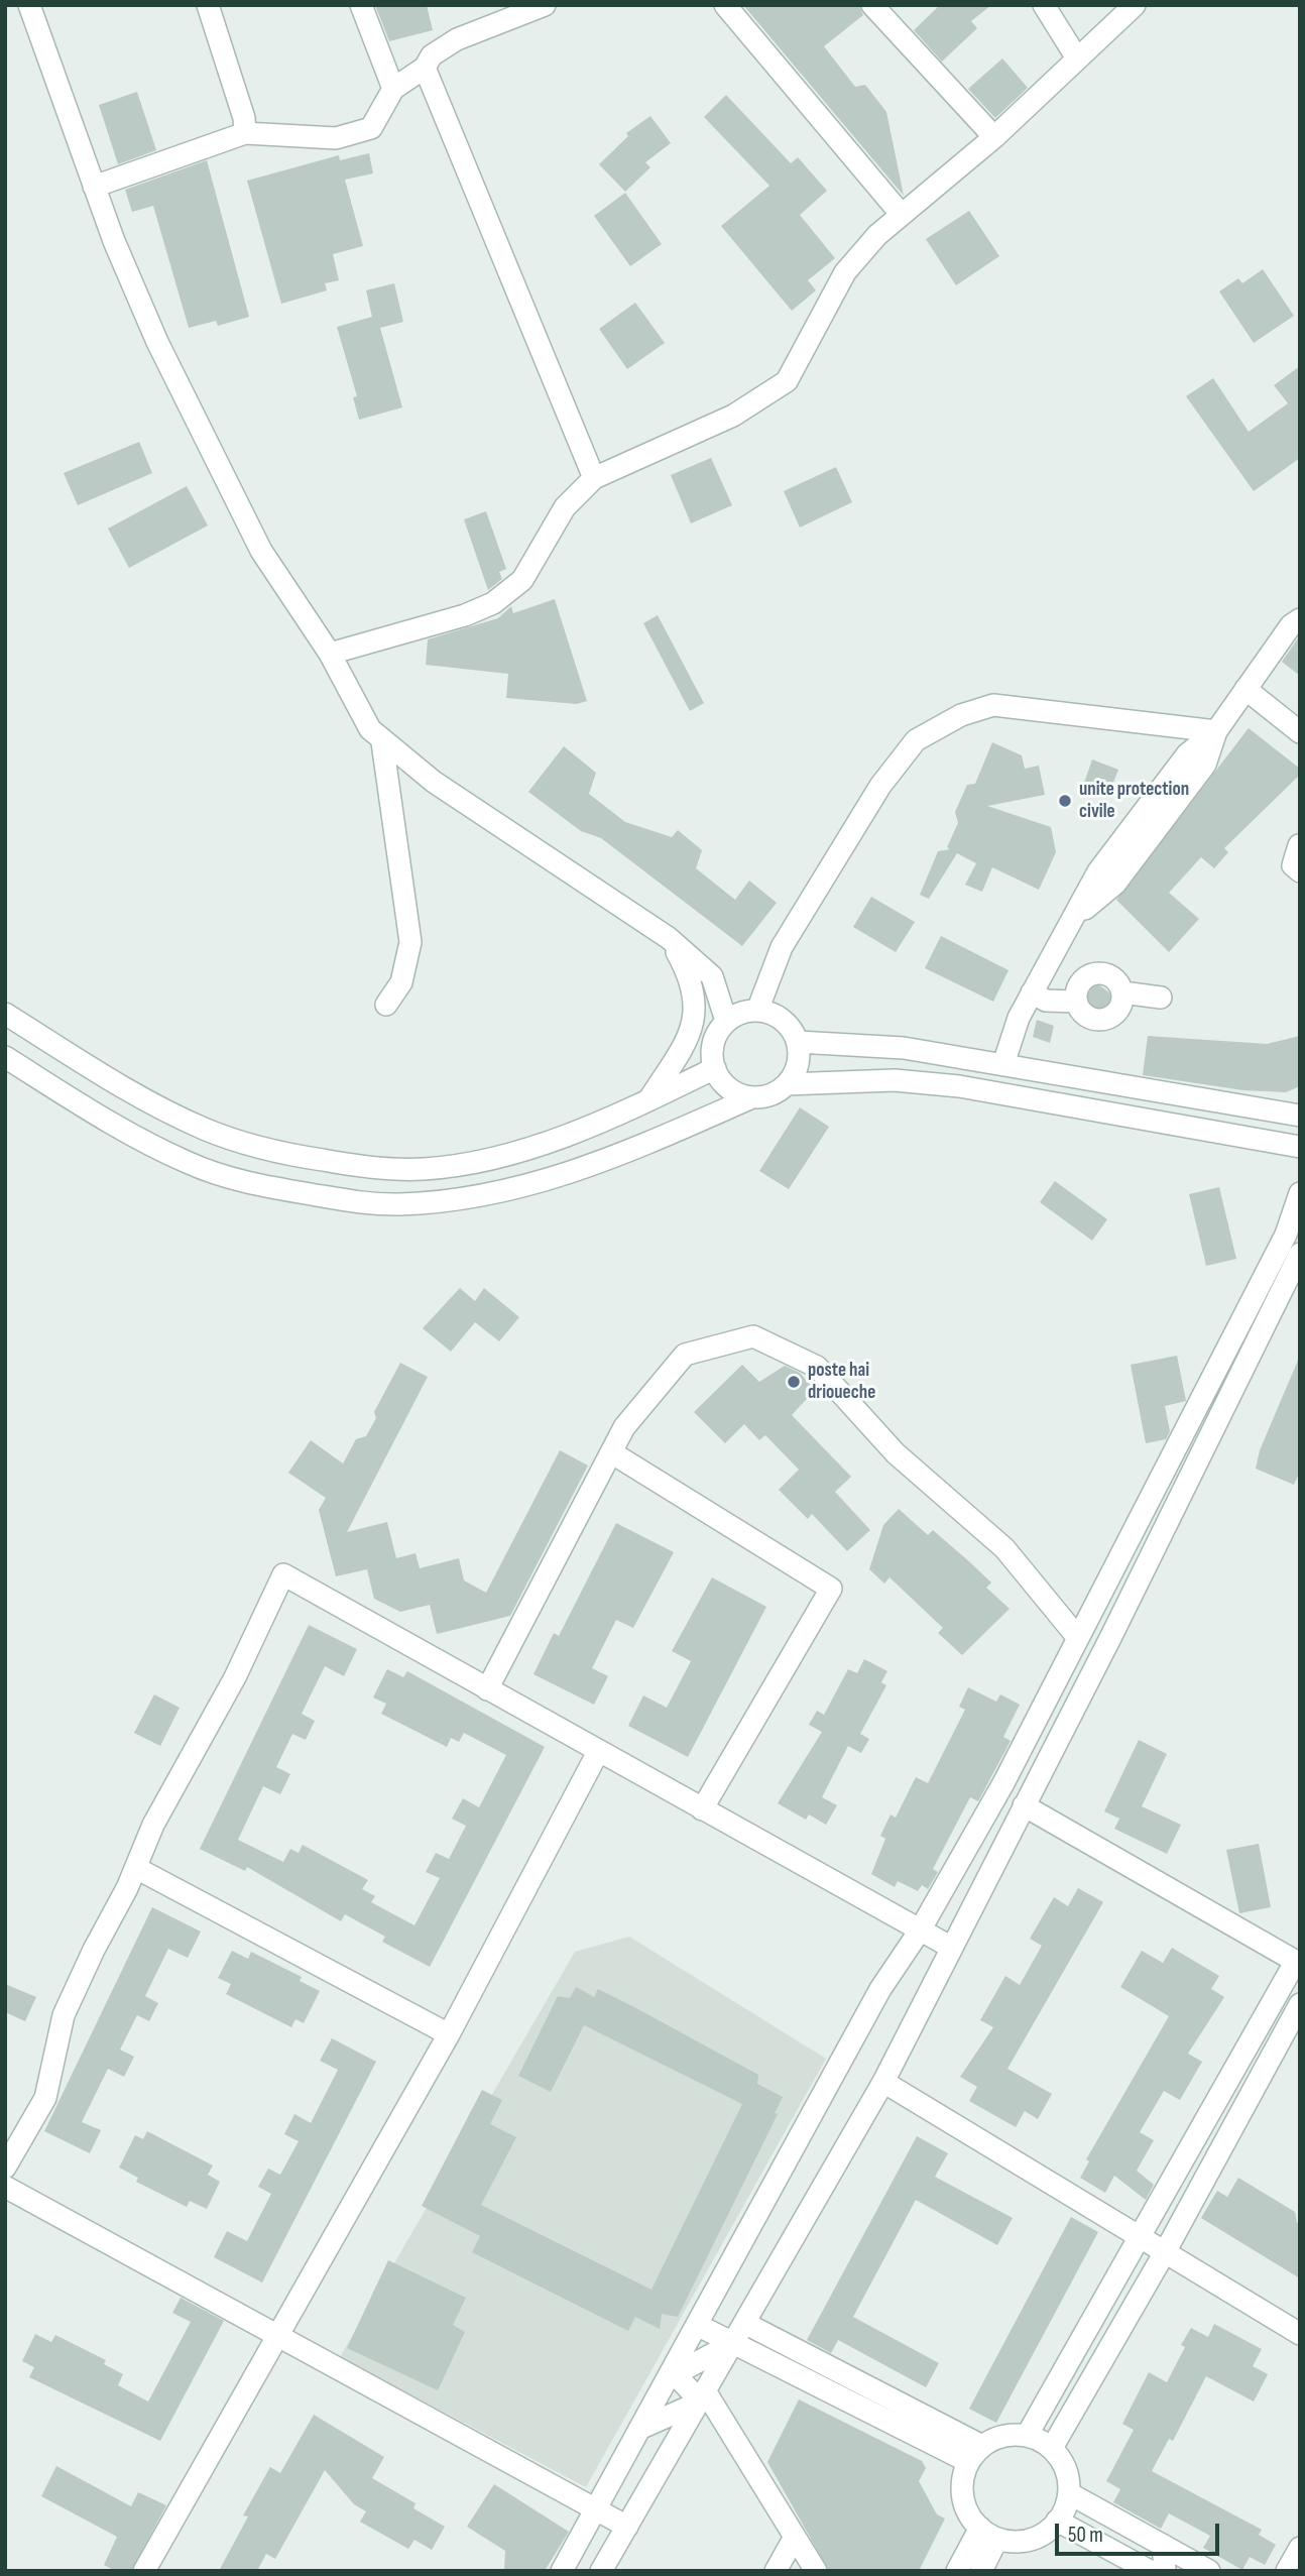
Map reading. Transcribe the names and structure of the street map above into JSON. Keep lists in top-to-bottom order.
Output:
{
  "places": ["unite protection civile", "poste hai drioueche"],
  "scale_bar": "50 m"
}
